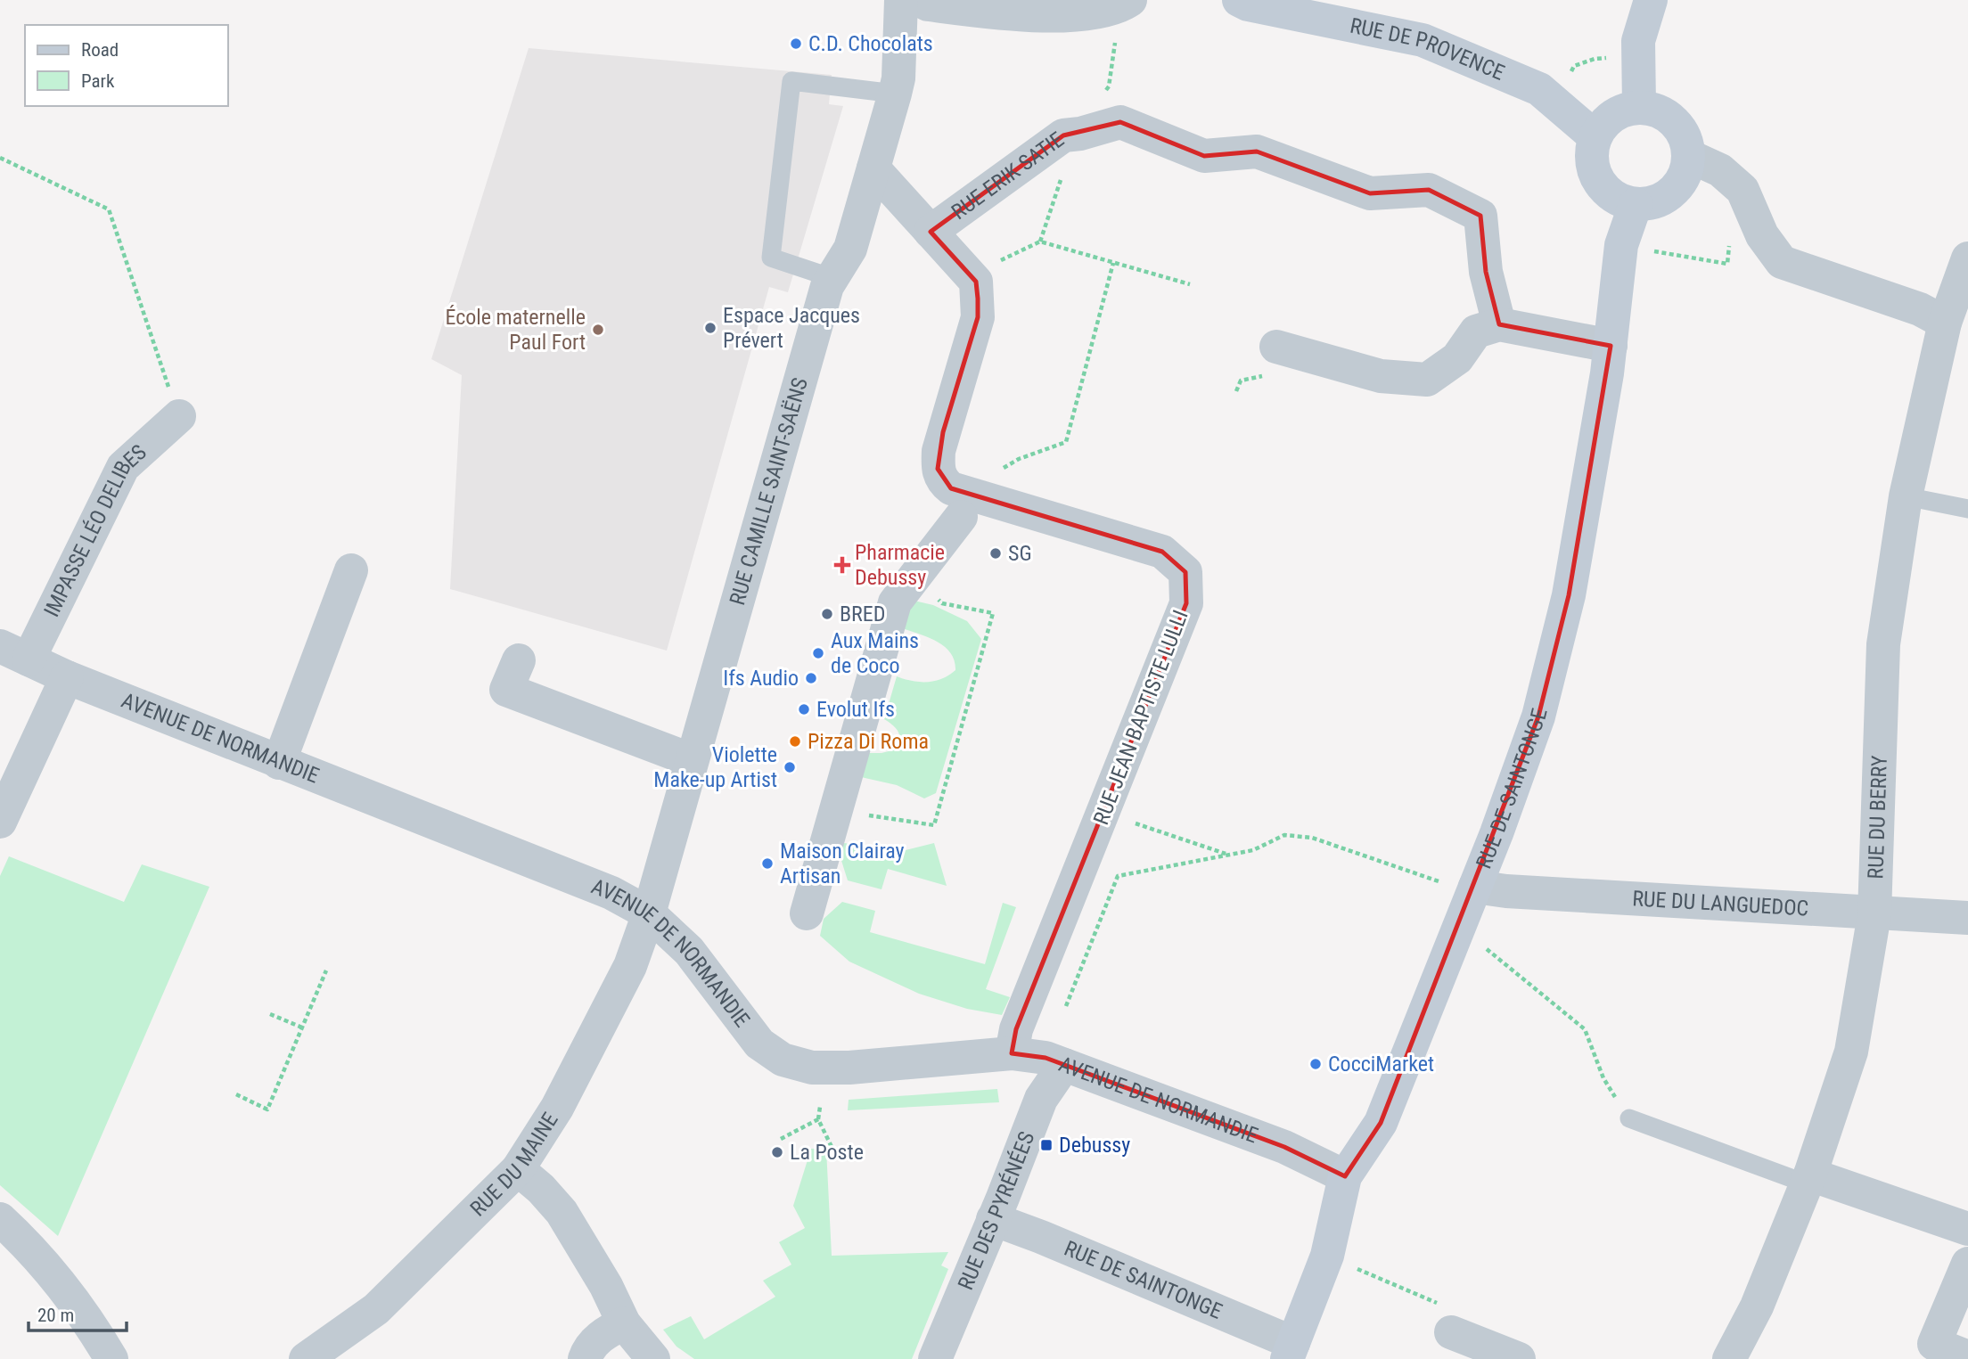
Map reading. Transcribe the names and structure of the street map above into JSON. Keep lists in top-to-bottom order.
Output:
{
  "streets": {
    "street": [
      "RUE DE PROVENCE",
      "RUE ERIK SATIE",
      "RUE CAMILLE SAINT-SAËNS",
      "IMPASSE LÉO DELIBES",
      "RUE JEAN BAPTISTE LULLI",
      "AVENUE DE NORMANDIE",
      "RUE DE SAINTONGE",
      "RUE DU BERRY",
      "RUE DU LANGUEDOC",
      "RUE DU MAINE",
      "RUE DES PYRÉNÉES"
    ]
  },
  "crossings": [
    ["RUE DE PROVENCE", "RUE DE SAINTONGE"],
    ["RUE CAMILLE SAINT-SAËNS", "AVENUE DE NORMANDIE"],
    ["RUE CAMILLE SAINT-SAËNS", "RUE DU MAINE"],
    ["IMPASSE LÉO DELIBES", "AVENUE DE NORMANDIE"],
    ["RUE JEAN BAPTISTE LULLI", "AVENUE DE NORMANDIE"],
    ["AVENUE DE NORMANDIE", "RUE DE SAINTONGE"],
    ["AVENUE DE NORMANDIE", "RUE DU MAINE"],
    ["AVENUE DE NORMANDIE", "RUE DES PYRÉNÉES"],
    ["RUE DE SAINTONGE", "RUE DU LANGUEDOC"],
    ["RUE DE SAINTONGE", "RUE DES PYRÉNÉES"],
    ["RUE DU BERRY", "RUE DU LANGUEDOC"]
  ],
  "places": {
    "other": [
      "C.D. Chocolats",
      "Espace Jacques Prévert",
      "École maternelle Paul Fort",
      "SG",
      "BRED",
      "Aux Mains de Coco",
      "Ifs Audio",
      "Evolut Ifs",
      "Pizza Di Roma",
      "Violette Make-up Artist",
      "Maison Clairay Artisan",
      "CocciMarket",
      "La Poste"
    ],
    "health": ["Pharmacie Debussy"],
    "transit": ["Debussy"]
  },
  "legend": ["Road", "Park"],
  "scale_bar": "20 m"
}
